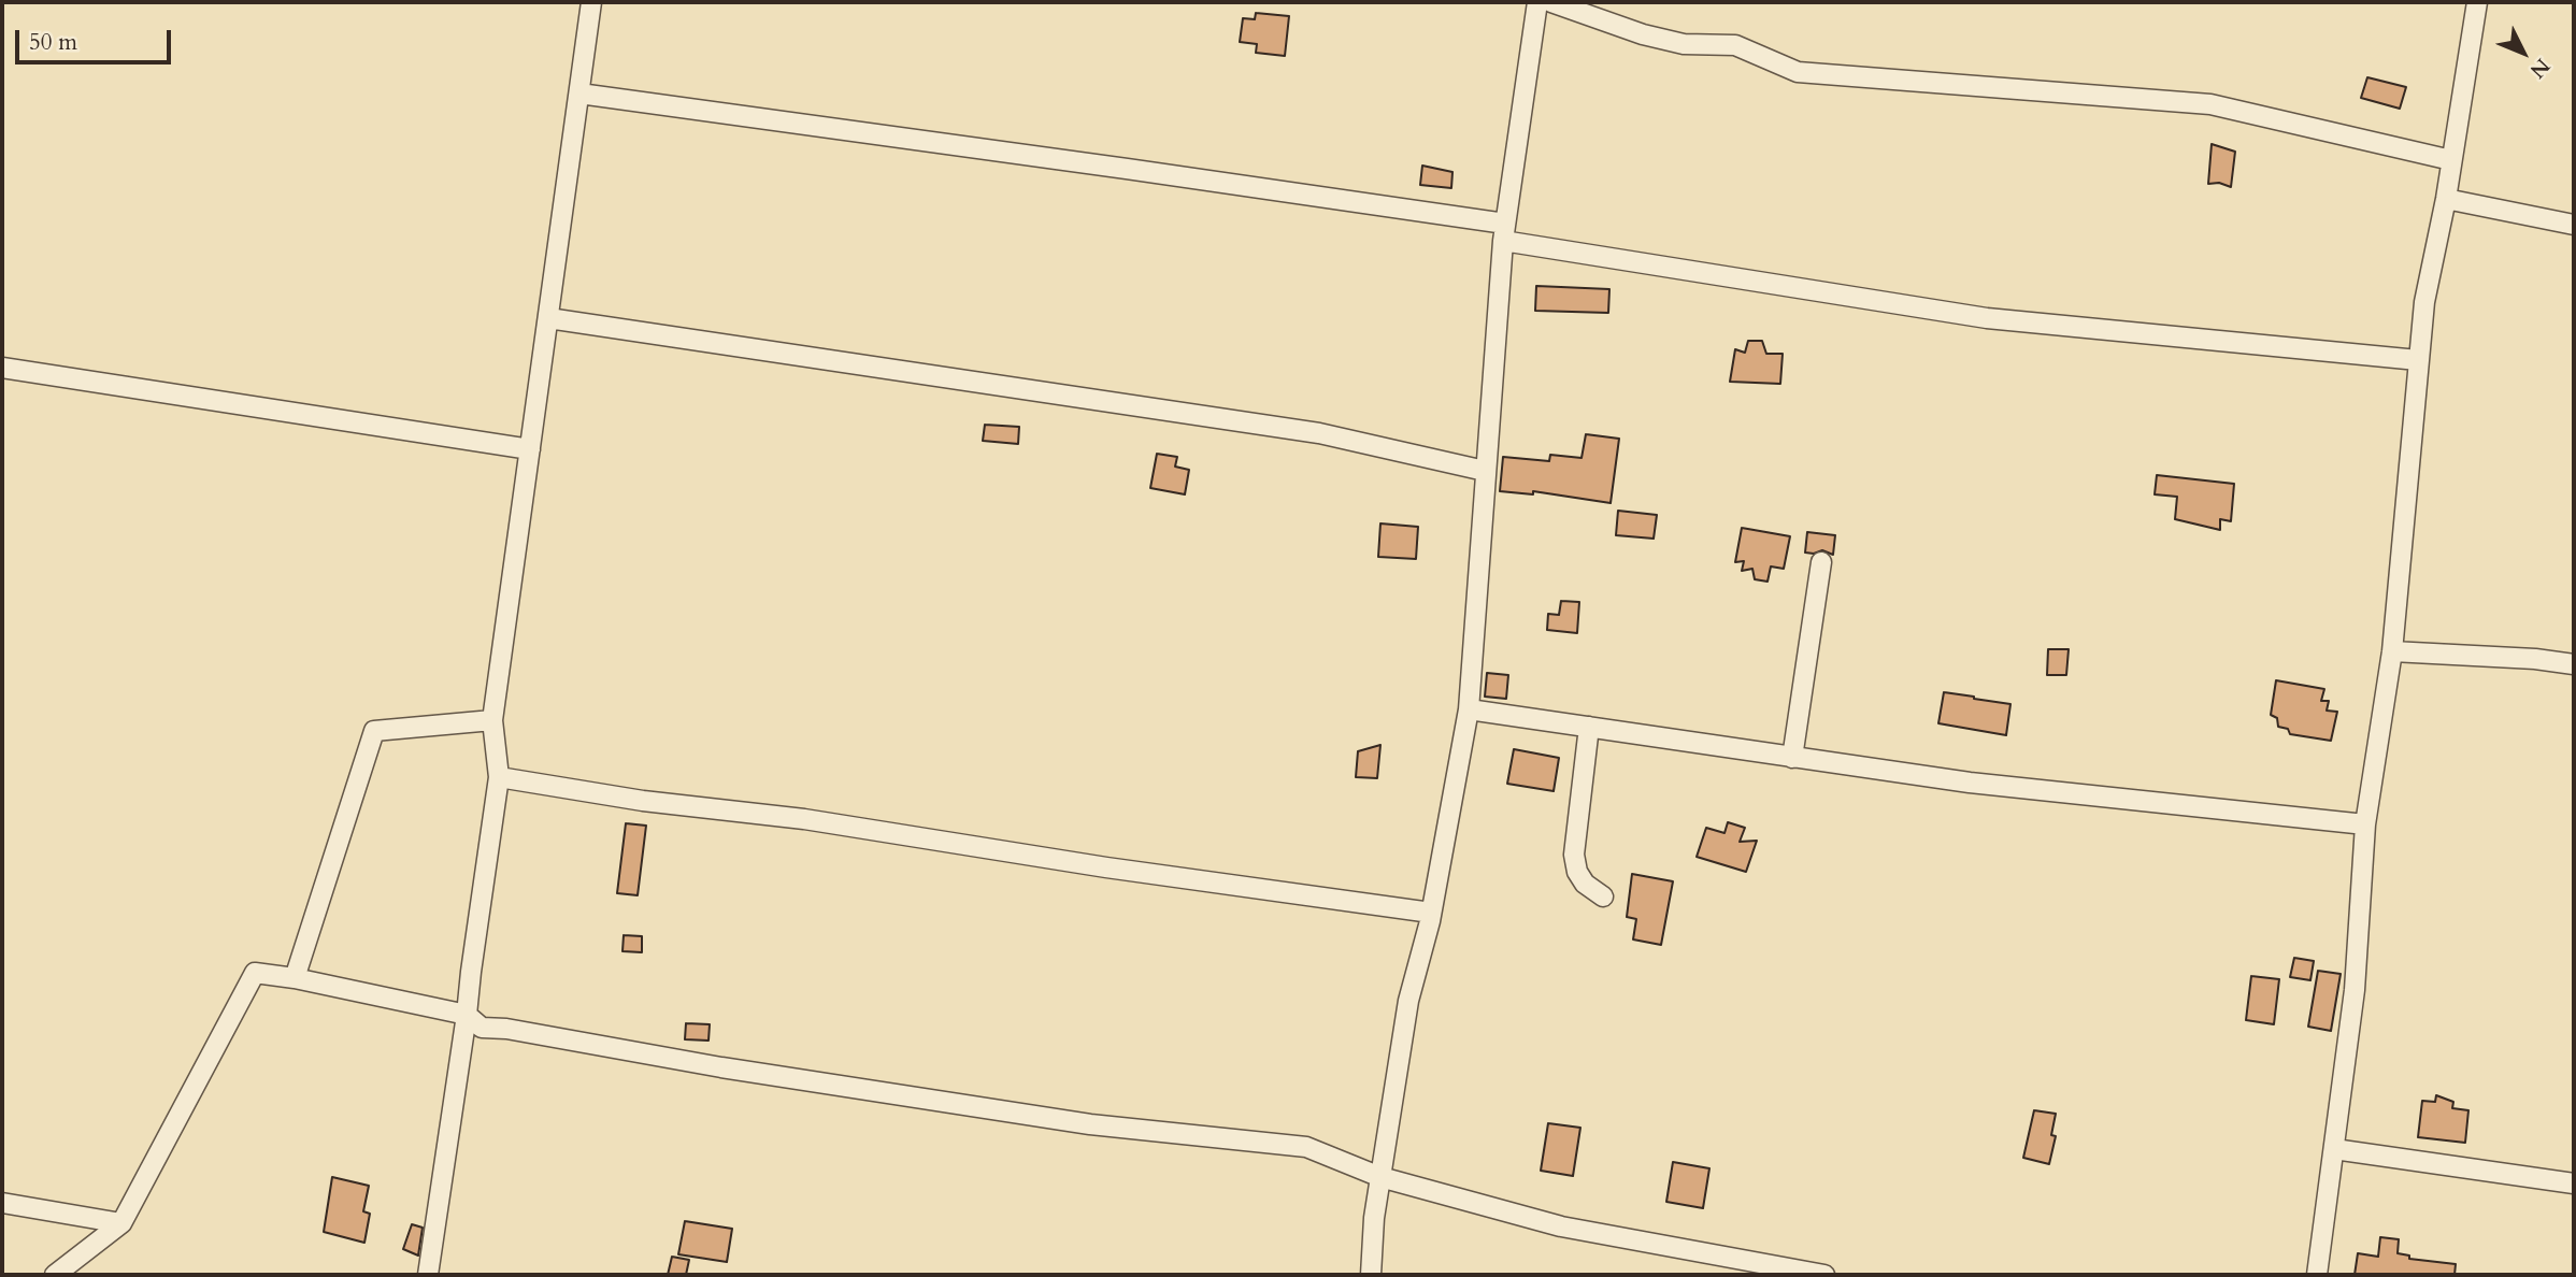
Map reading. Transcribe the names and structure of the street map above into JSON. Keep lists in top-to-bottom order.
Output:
{
  "scale_bar": "50 m",
  "north": "bottom right"
}
